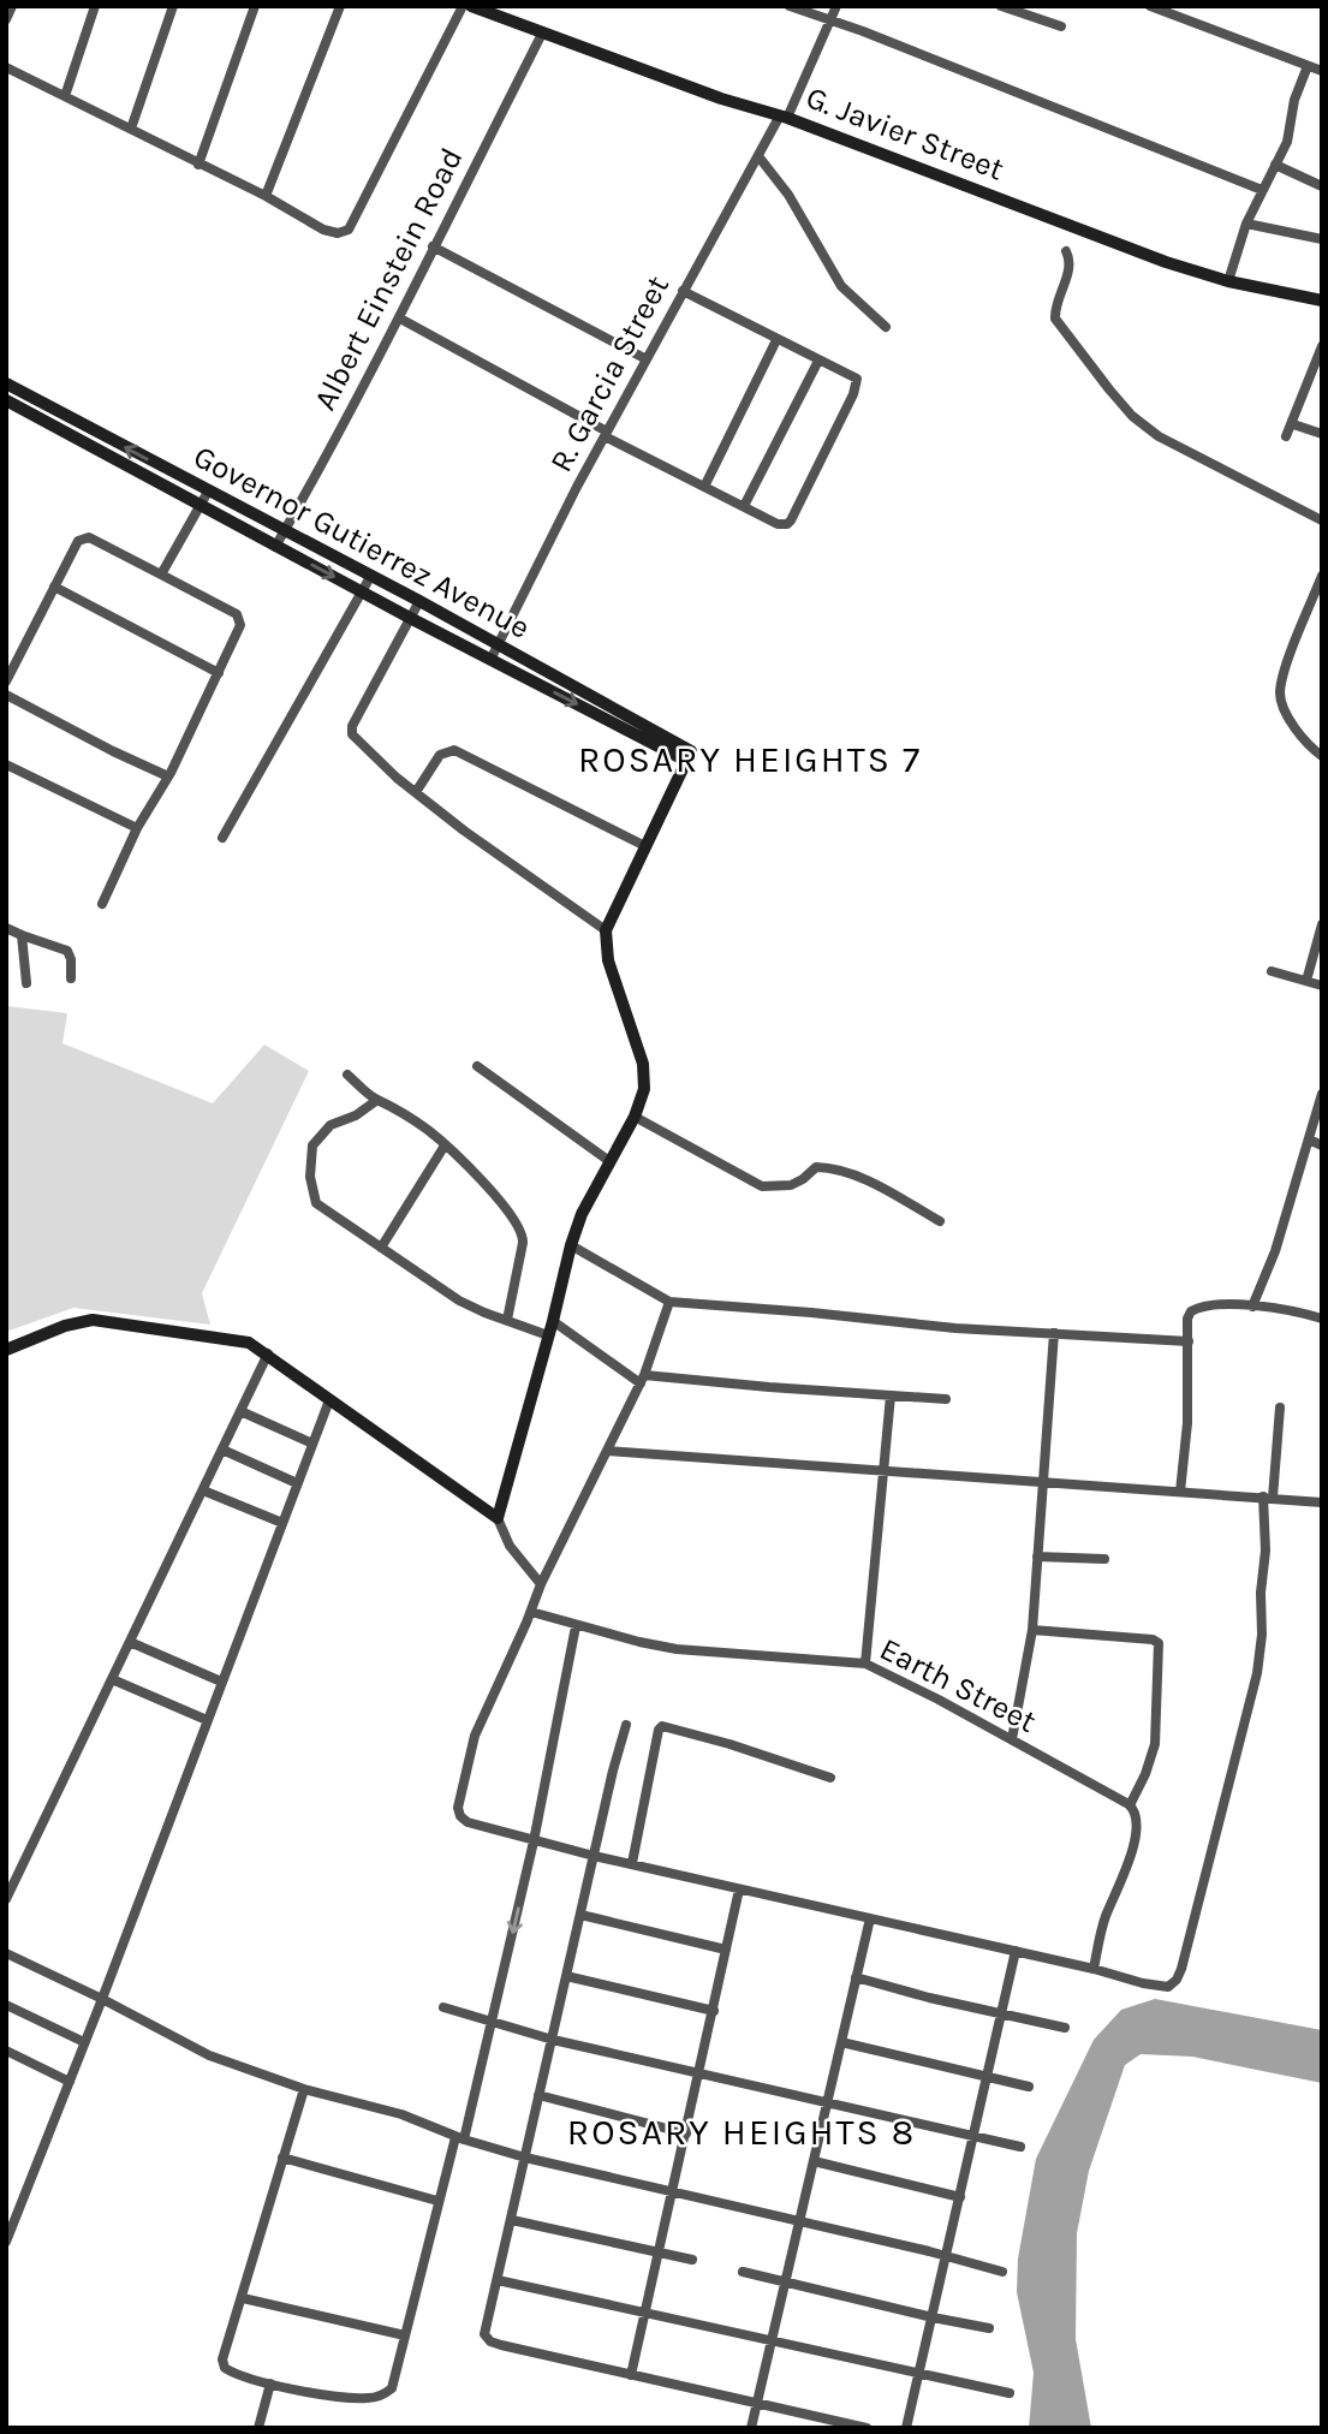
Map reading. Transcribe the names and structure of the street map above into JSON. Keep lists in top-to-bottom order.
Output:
{
  "streets": {
    "street": [
      "G. Javier Street",
      "Albert Einstein Road",
      "R. Garcia Street",
      "Governor Gutierrez Avenue",
      "Earth Street"
    ]
  },
  "crossings": [
    ["G. Javier Street", "Albert Einstein Road"],
    ["G. Javier Street", "R. Garcia Street"],
    ["Albert Einstein Road", "Governor Gutierrez Avenue"],
    ["R. Garcia Street", "Governor Gutierrez Avenue"]
  ],
  "districts": ["ROSARY HEIGHTS 7", "ROSARY HEIGHTS 8"]
}
